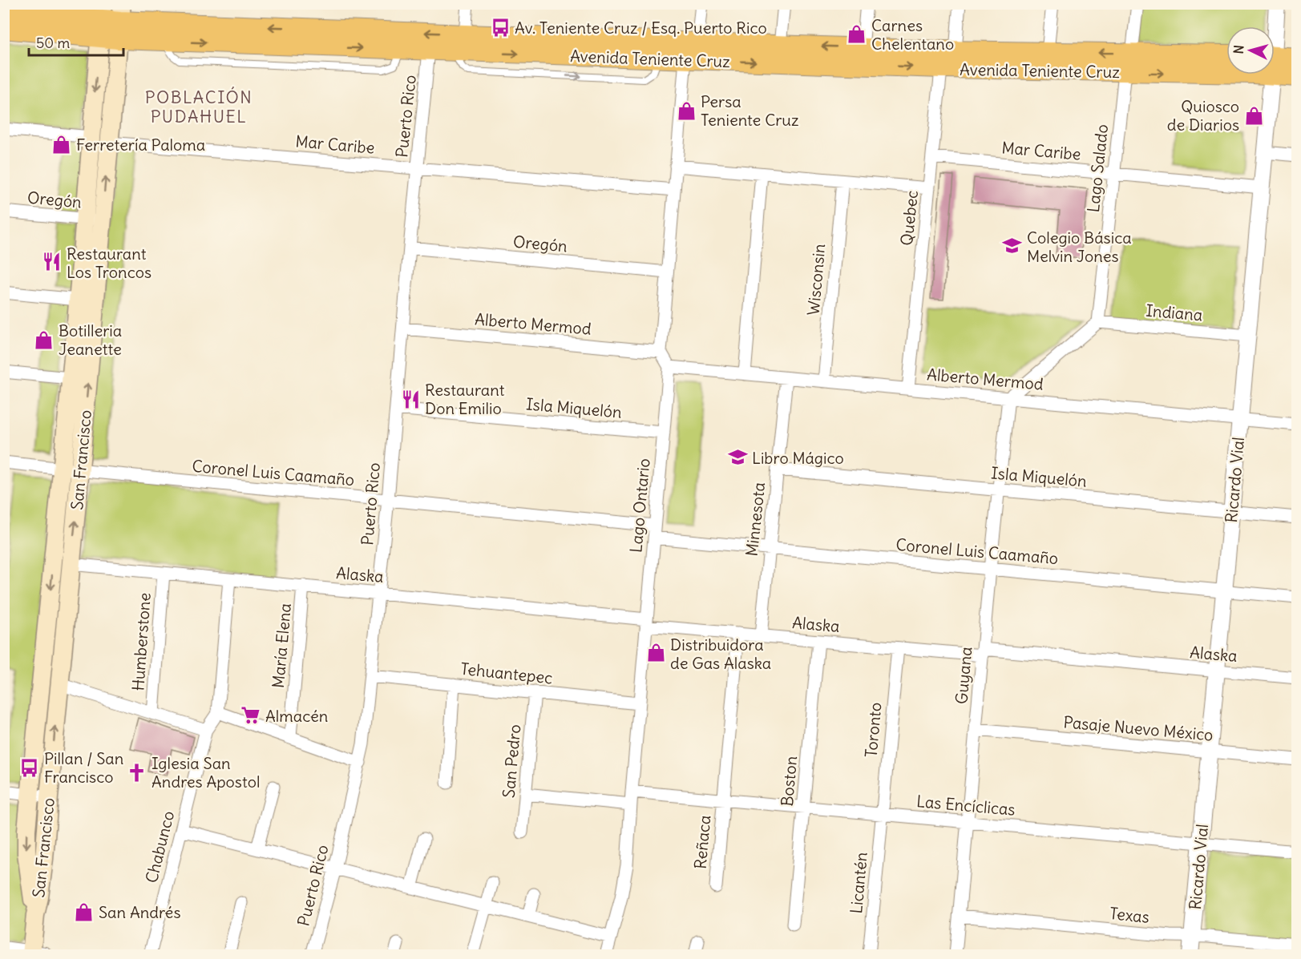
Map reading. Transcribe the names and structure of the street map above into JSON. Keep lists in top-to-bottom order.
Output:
{
  "streets": {
    "main road": ["Avenida Teniente Cruz", "San Francisco"],
    "street": [
      "Puerto Rico",
      "Mar Caribe",
      "Lago Salado",
      "Oregón",
      "Quebec",
      "Wisconsin",
      "Indiana",
      "Alberto Mermod",
      "Isla Miquelón",
      "Coronel Luis Caamaño",
      "Ricardo Vial",
      "Lago Ontario",
      "Minnesota",
      "Alaska",
      "Humberstone",
      "María Elena",
      "Tehuantepec",
      "Guyana",
      "Pasaje Nuevo México",
      "Toronto",
      "San Pedro",
      "Boston",
      "Las Encíclicas",
      "Reñaca",
      "Chabunco",
      "Licantén",
      "Texas"
    ]
  },
  "crossings": [
    ["Avenida Teniente Cruz", "Puerto Rico"],
    ["Avenida Teniente Cruz", "Lago Salado"],
    ["Avenida Teniente Cruz", "Quebec"],
    ["Avenida Teniente Cruz", "San Francisco"],
    ["Avenida Teniente Cruz", "Ricardo Vial"],
    ["Puerto Rico", "Mar Caribe"],
    ["Puerto Rico", "Oregón"],
    ["Puerto Rico", "Alberto Mermod"],
    ["Puerto Rico", "Isla Miquelón"],
    ["Puerto Rico", "Coronel Luis Caamaño"],
    ["Puerto Rico", "Alaska"],
    ["Puerto Rico", "Tehuantepec"],
    ["Mar Caribe", "Lago Salado"],
    ["Mar Caribe", "Quebec"],
    ["Mar Caribe", "San Francisco"],
    ["Mar Caribe", "Ricardo Vial"],
    ["Lago Salado", "Indiana"],
    ["Oregón", "San Francisco"],
    ["Quebec", "Alberto Mermod"],
    ["Wisconsin", "Alberto Mermod"],
    ["Indiana", "Ricardo Vial"],
    ["Alberto Mermod", "Ricardo Vial"],
    ["Alberto Mermod", "Lago Ontario"],
    ["Alberto Mermod", "Minnesota"],
    ["Alberto Mermod", "Guyana"],
    ["Isla Miquelón", "Ricardo Vial"],
    ["Isla Miquelón", "Lago Ontario"],
    ["Isla Miquelón", "Minnesota"],
    ["Isla Miquelón", "Guyana"],
    ["San Francisco", "Coronel Luis Caamaño"],
    ["San Francisco", "Alaska"],
    ["Coronel Luis Caamaño", "Ricardo Vial"],
    ["Coronel Luis Caamaño", "Lago Ontario"],
    ["Coronel Luis Caamaño", "Minnesota"],
    ["Coronel Luis Caamaño", "Guyana"],
    ["Ricardo Vial", "Alaska"],
    ["Ricardo Vial", "Pasaje Nuevo México"],
    ["Ricardo Vial", "Las Encíclicas"],
    ["Ricardo Vial", "Texas"],
    ["Lago Ontario", "Alaska"],
    ["Lago Ontario", "Tehuantepec"],
    ["Lago Ontario", "Las Encíclicas"],
    ["Minnesota", "Alaska"],
    ["Alaska", "Humberstone"],
    ["Alaska", "María Elena"],
    ["Alaska", "Guyana"],
    ["Alaska", "Toronto"],
    ["Alaska", "Boston"],
    ["Alaska", "Chabunco"],
    ["Tehuantepec", "San Pedro"],
    ["Guyana", "Pasaje Nuevo México"],
    ["Guyana", "Las Encíclicas"],
    ["Guyana", "Texas"],
    ["Toronto", "Las Encíclicas"],
    ["Toronto", "Licantén"],
    ["San Pedro", "Las Encíclicas"],
    ["Boston", "Las Encíclicas"],
    ["Las Encíclicas", "Reñaca"],
    ["Las Encíclicas", "Licantén"]
  ],
  "districts": ["POBLACIÓN PUDAHUEL"],
  "places": {
    "bus stop": ["Av. Teniente Cruz / Esq. Puerto Rico", "Pillan / San Francisco"],
    "shop": [
      "Carnes Chelentano",
      "Persa Teniente Cruz",
      "Quiosco de Diarios",
      "Ferretería Paloma",
      "Botilleria Jeanette",
      "Distribuidora de Gas Alaska",
      "San Andrés"
    ],
    "school or university": ["Colegio Básica Melvin Jones", "Libro Mágico"],
    "restaurant": ["Restaurant Los Troncos", "Restaurant Don Emilio"],
    "supermarket": ["Almacén"],
    "church": ["Iglesia San Andres Apostol"]
  },
  "scale_bar": "50 m",
  "north": "left"
}
